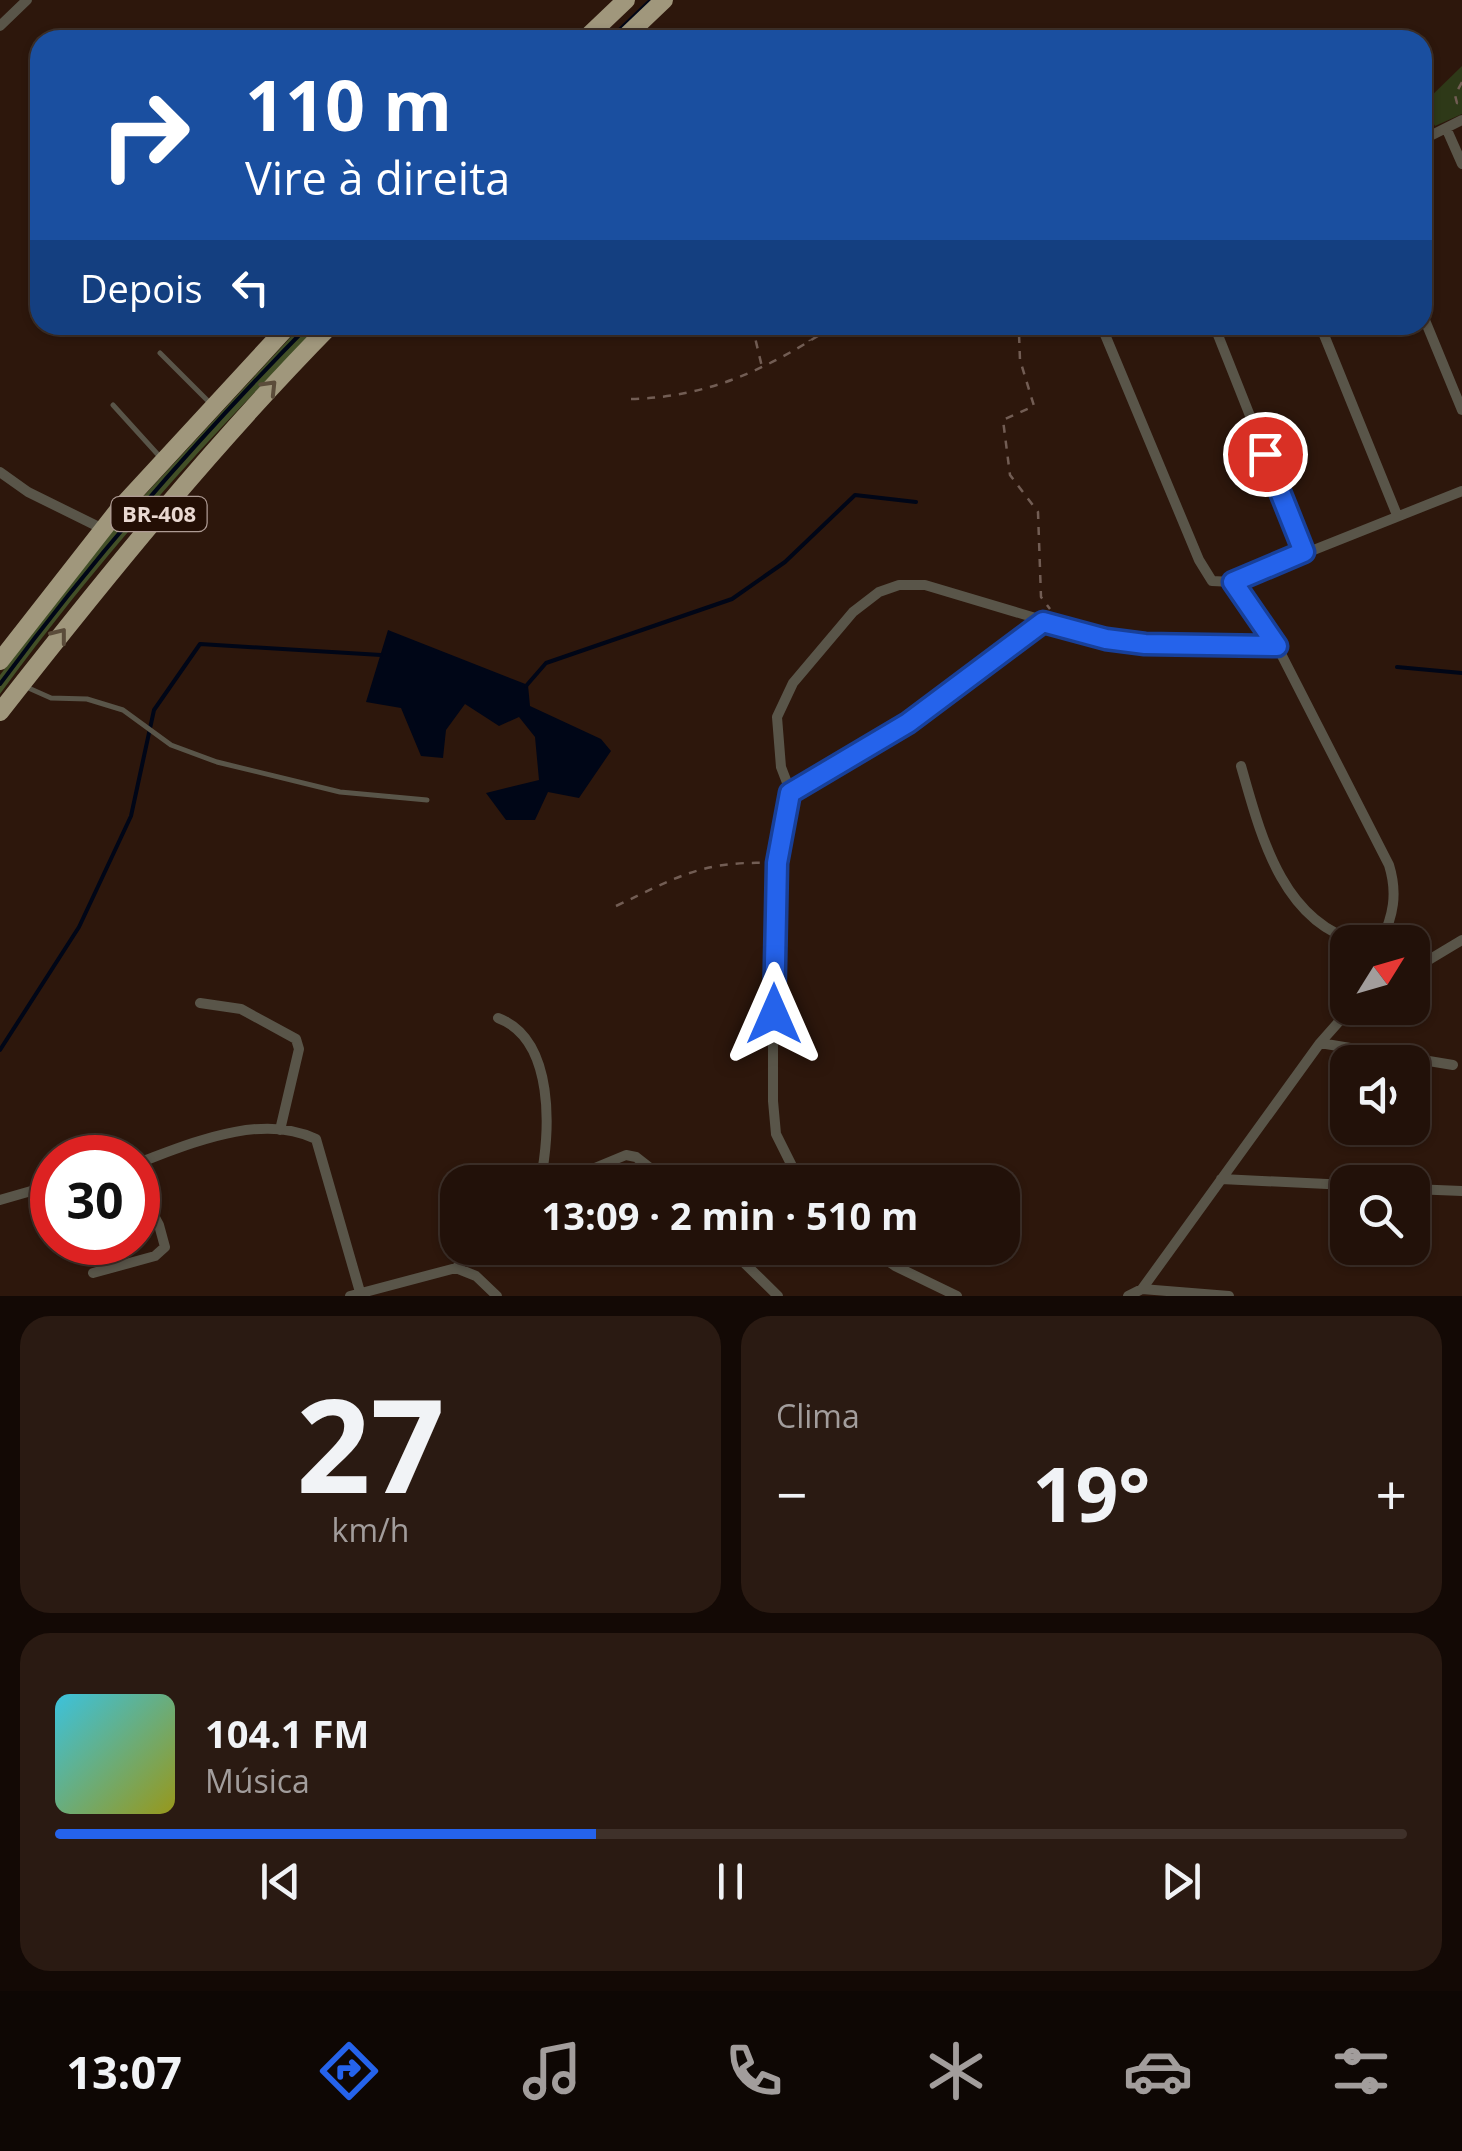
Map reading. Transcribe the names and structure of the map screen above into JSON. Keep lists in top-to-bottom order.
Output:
{
  "streets": {
    "highway": ["BR-408"]
  },
  "north": "top right",
  "page": {
    "turn": ["110 m", "Vire à direita"],
    "then": "Depois",
    "limit": "30",
    "trip": "13:09 · 2 min · 510 m",
    "tile": [
      ["27", "km/h"],
      "Clima"
    ],
    "heat": ["−", "19°", "+"],
    "song": ["104.1 FM", "Música"],
    "tabs": "13:07"
  }
}
